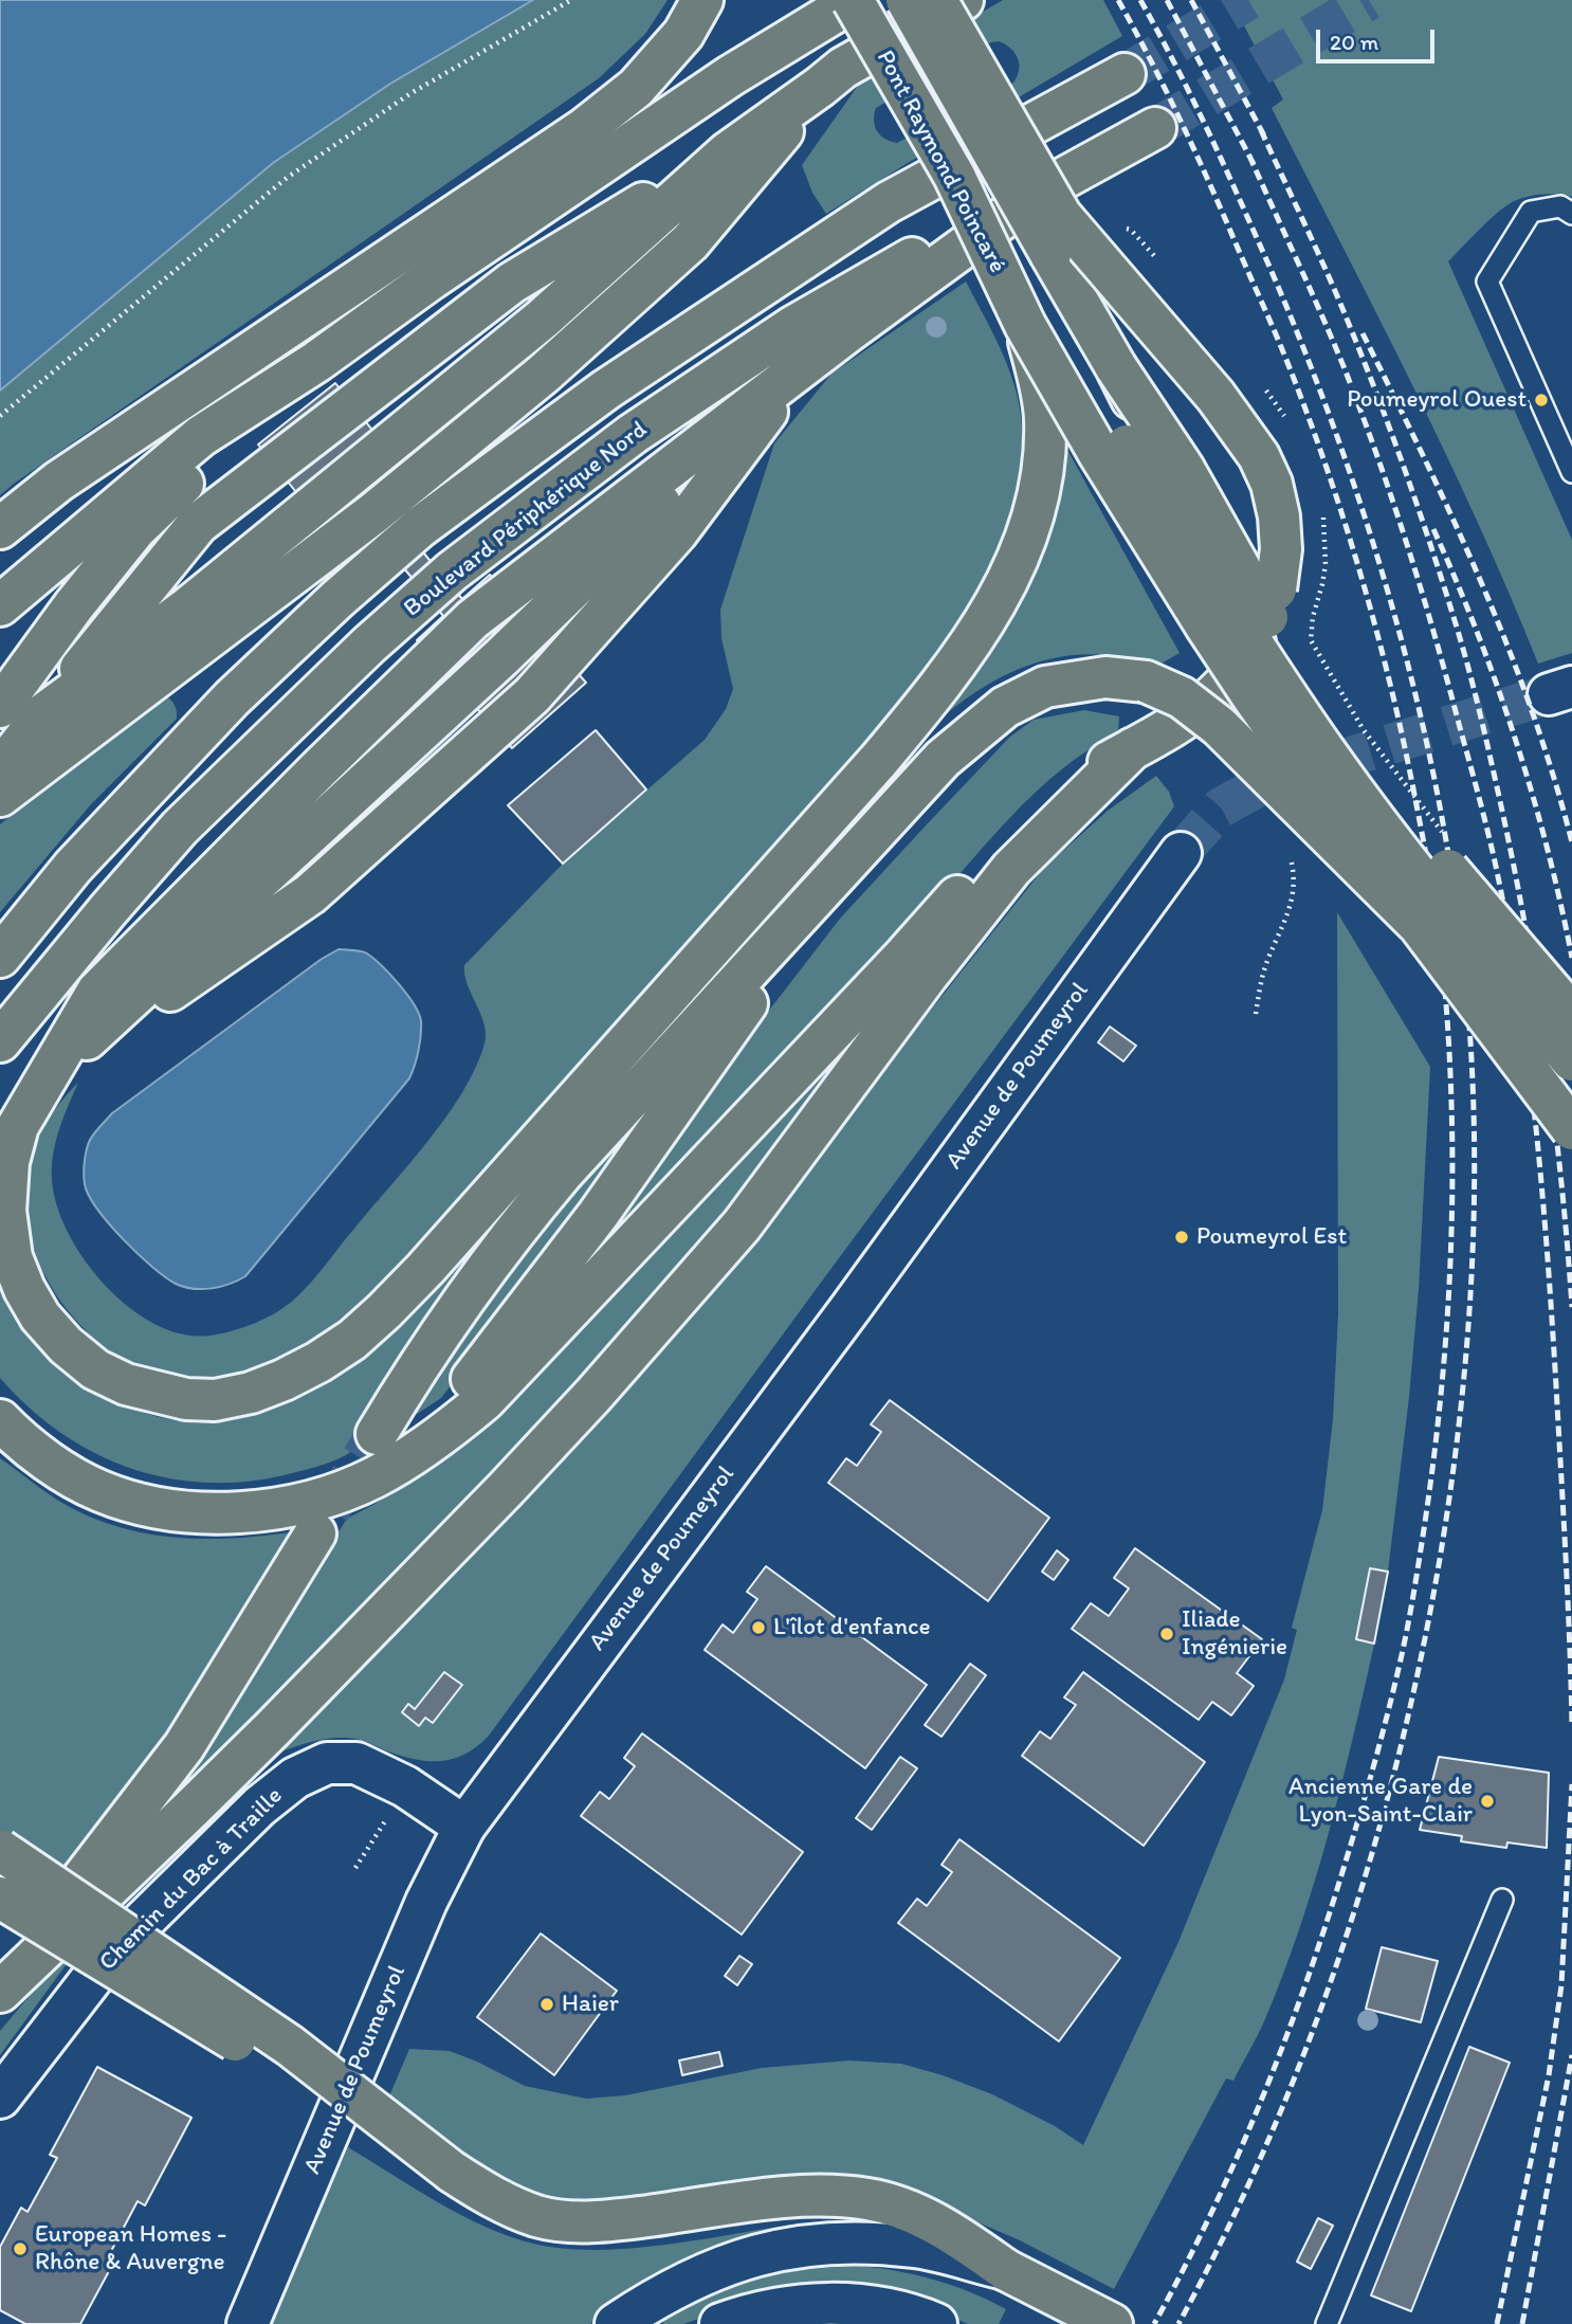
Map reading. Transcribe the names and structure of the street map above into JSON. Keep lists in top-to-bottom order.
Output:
{
  "streets": {
    "main road": [
      "Pont Raymond Poincaré",
      "Boulevard Périphérique Nord",
      "Avenue de Poumeyrol",
      "Chemin du Bac à Traille"
    ]
  },
  "crossings": [
    ["Avenue de Poumeyrol", "Chemin du Bac à Traille"]
  ],
  "places": [
    "Poumeyrol Ouest",
    "Poumeyrol Est",
    "L'îlot d'enfance",
    "Iliade Ingénierie",
    "Ancienne Gare de Lyon-Saint-Clair",
    "Haier",
    "European Homes - Rhône & Auvergne"
  ],
  "scale_bar": "20 m"
}
